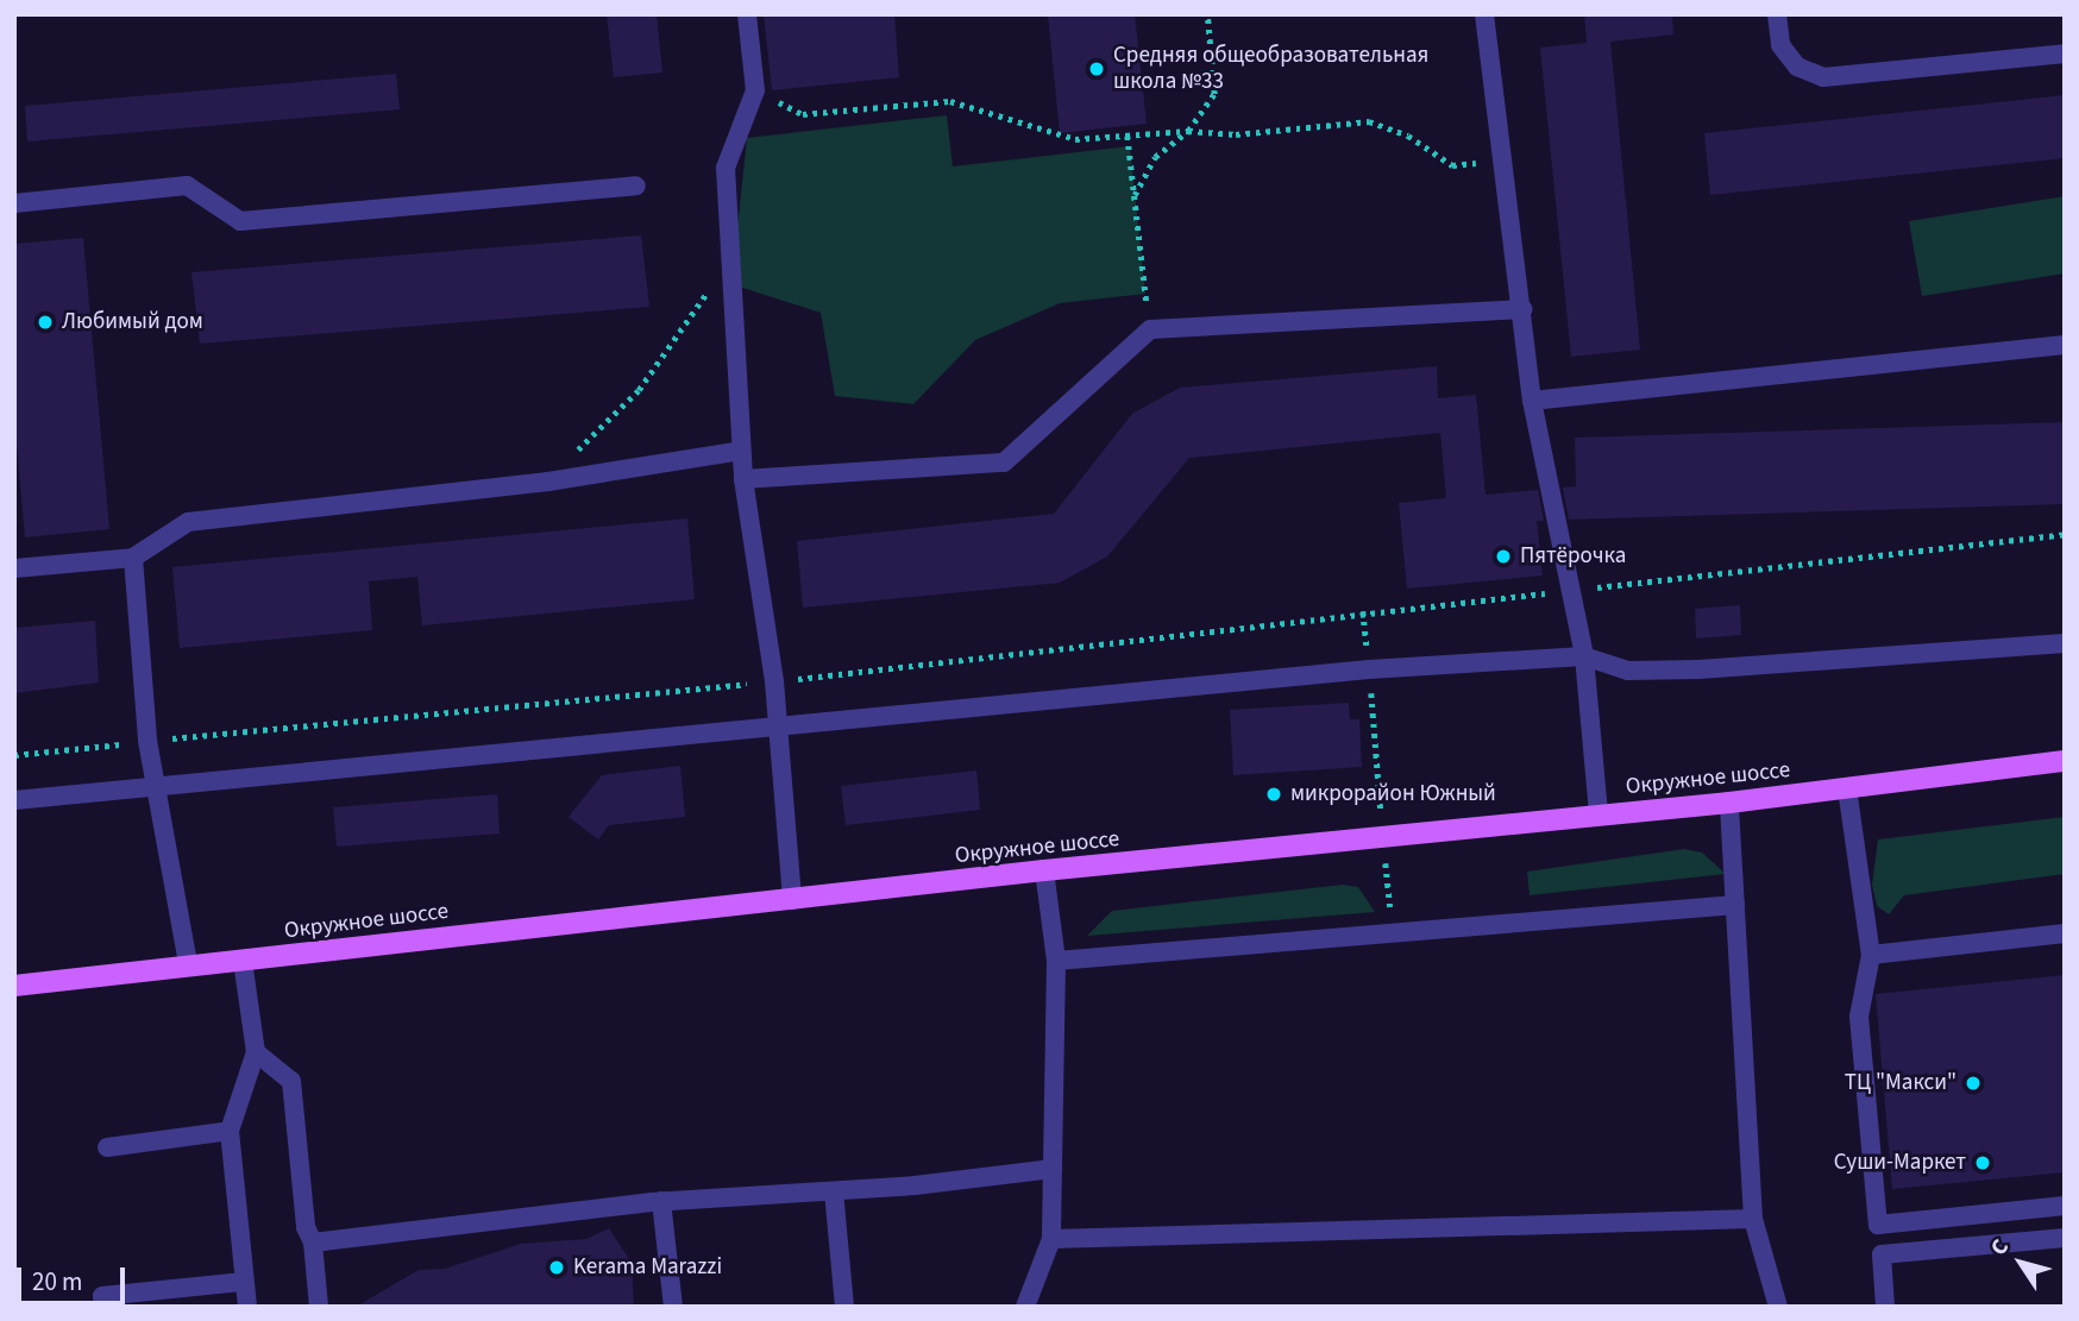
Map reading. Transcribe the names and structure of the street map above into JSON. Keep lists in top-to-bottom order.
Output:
{
  "streets": {
    "main road": ["Окружное шоссе"]
  },
  "places": [
    "Средняя общеобразовательная школа №33",
    "Любимый дом",
    "Пятёрочка",
    "микрорайон Южный",
    "ТЦ \"Макси\"",
    "Суши-Маркет",
    "Kerama Marazzi"
  ],
  "scale_bar": "20 m",
  "north": "top left"
}
